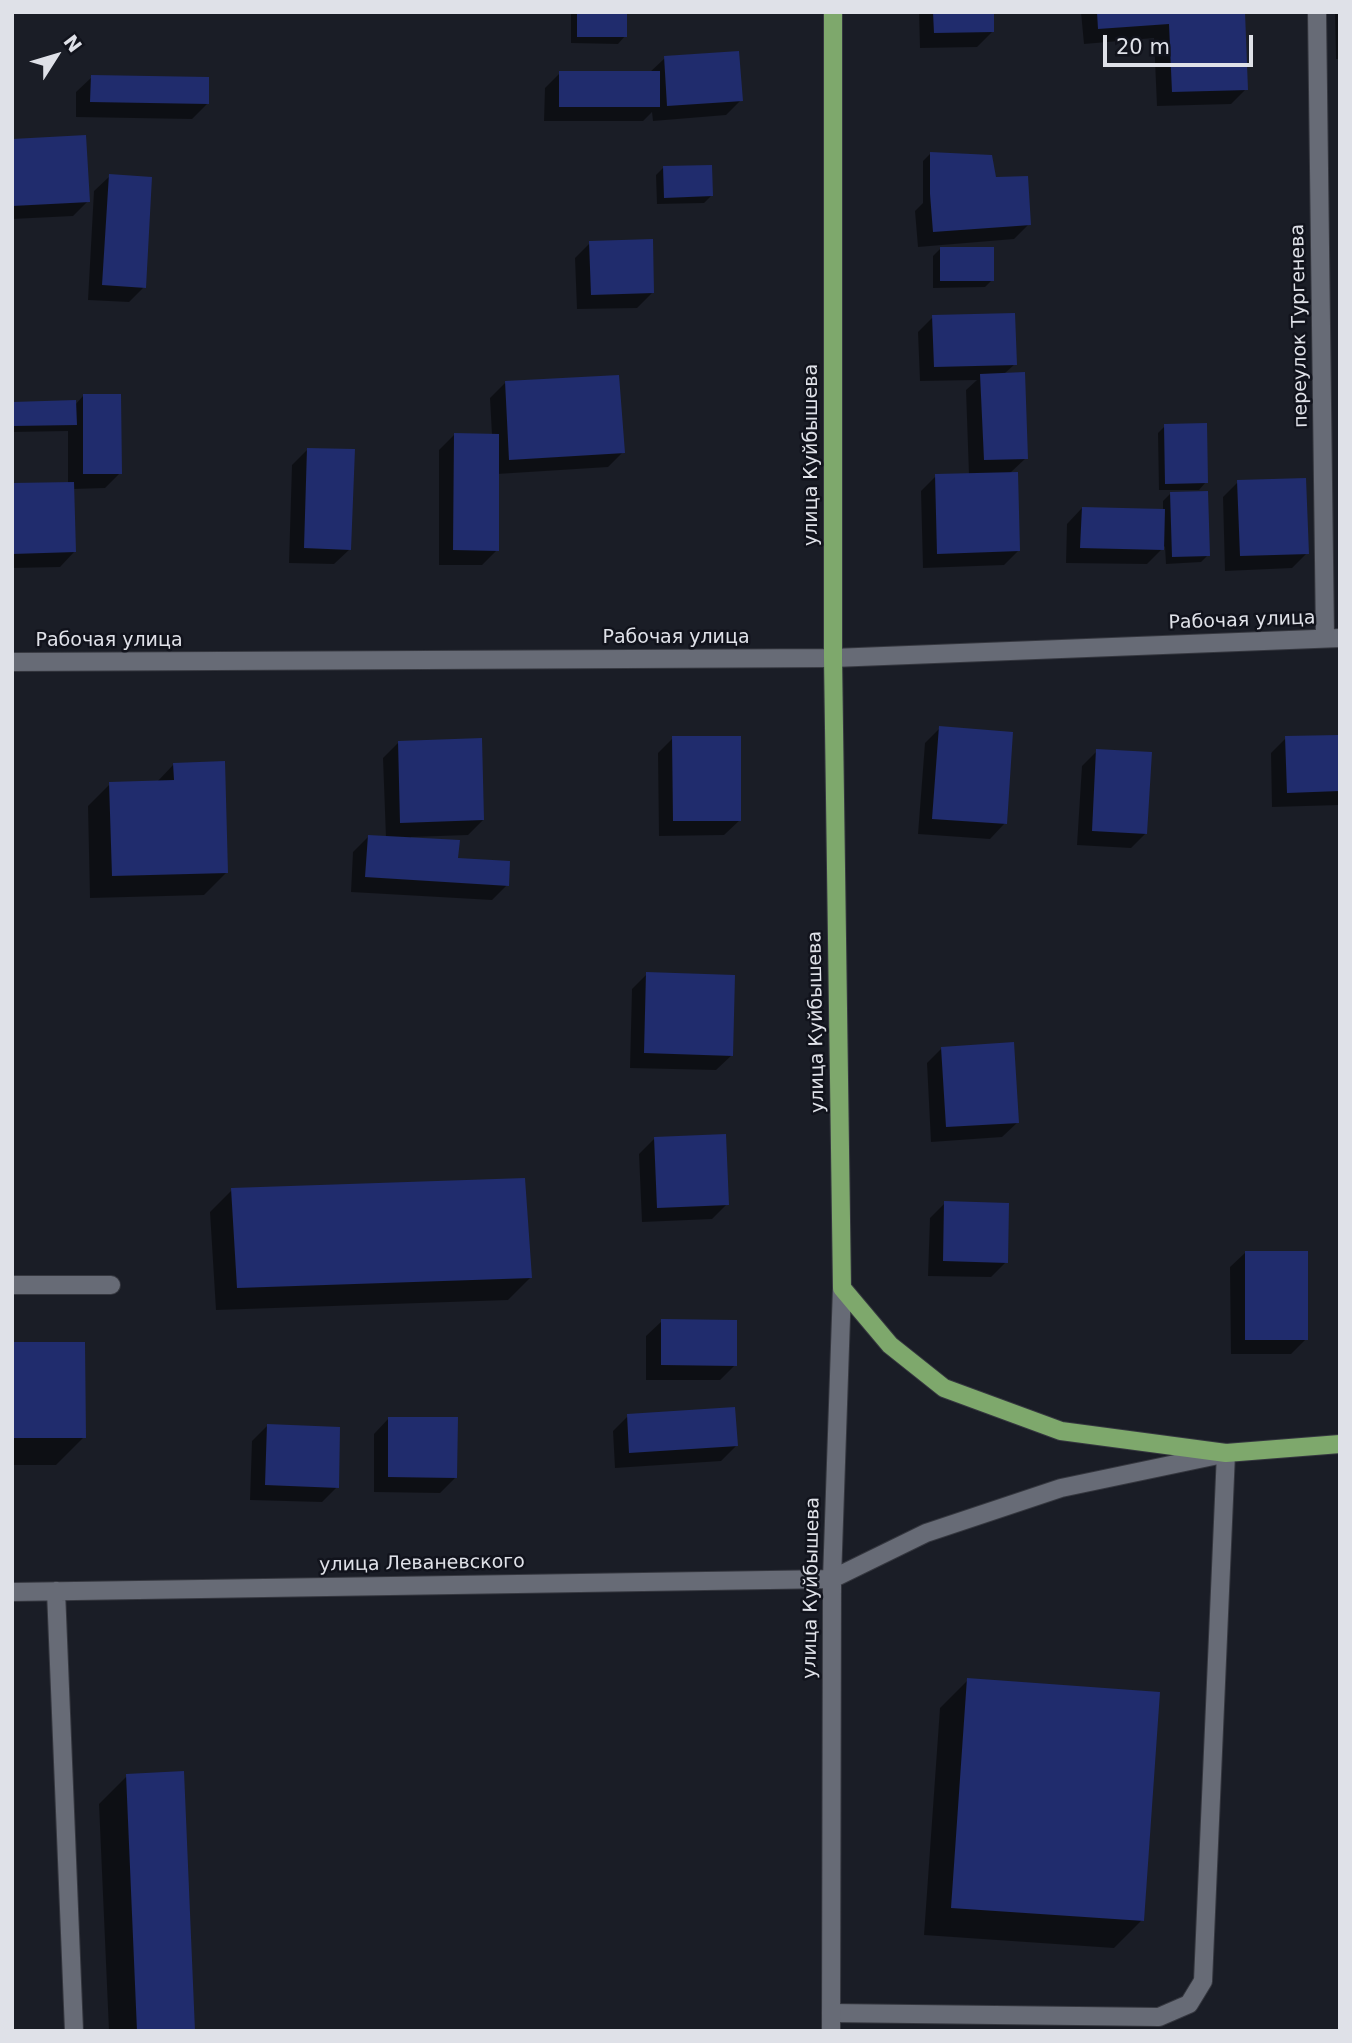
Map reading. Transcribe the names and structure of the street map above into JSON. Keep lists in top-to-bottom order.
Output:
{
  "streets": {
    "main road": ["улица Куйбышева"],
    "street": ["переулок Тургенева", "Рабочая улица", "улица Леваневского"]
  },
  "crossings": [
    ["переулок Тургенева", "Рабочая улица"],
    ["улица Куйбышева", "Рабочая улица"],
    ["улица Куйбышева", "улица Леваневского"]
  ],
  "scale_bar": "20 m",
  "north": "top right"
}
